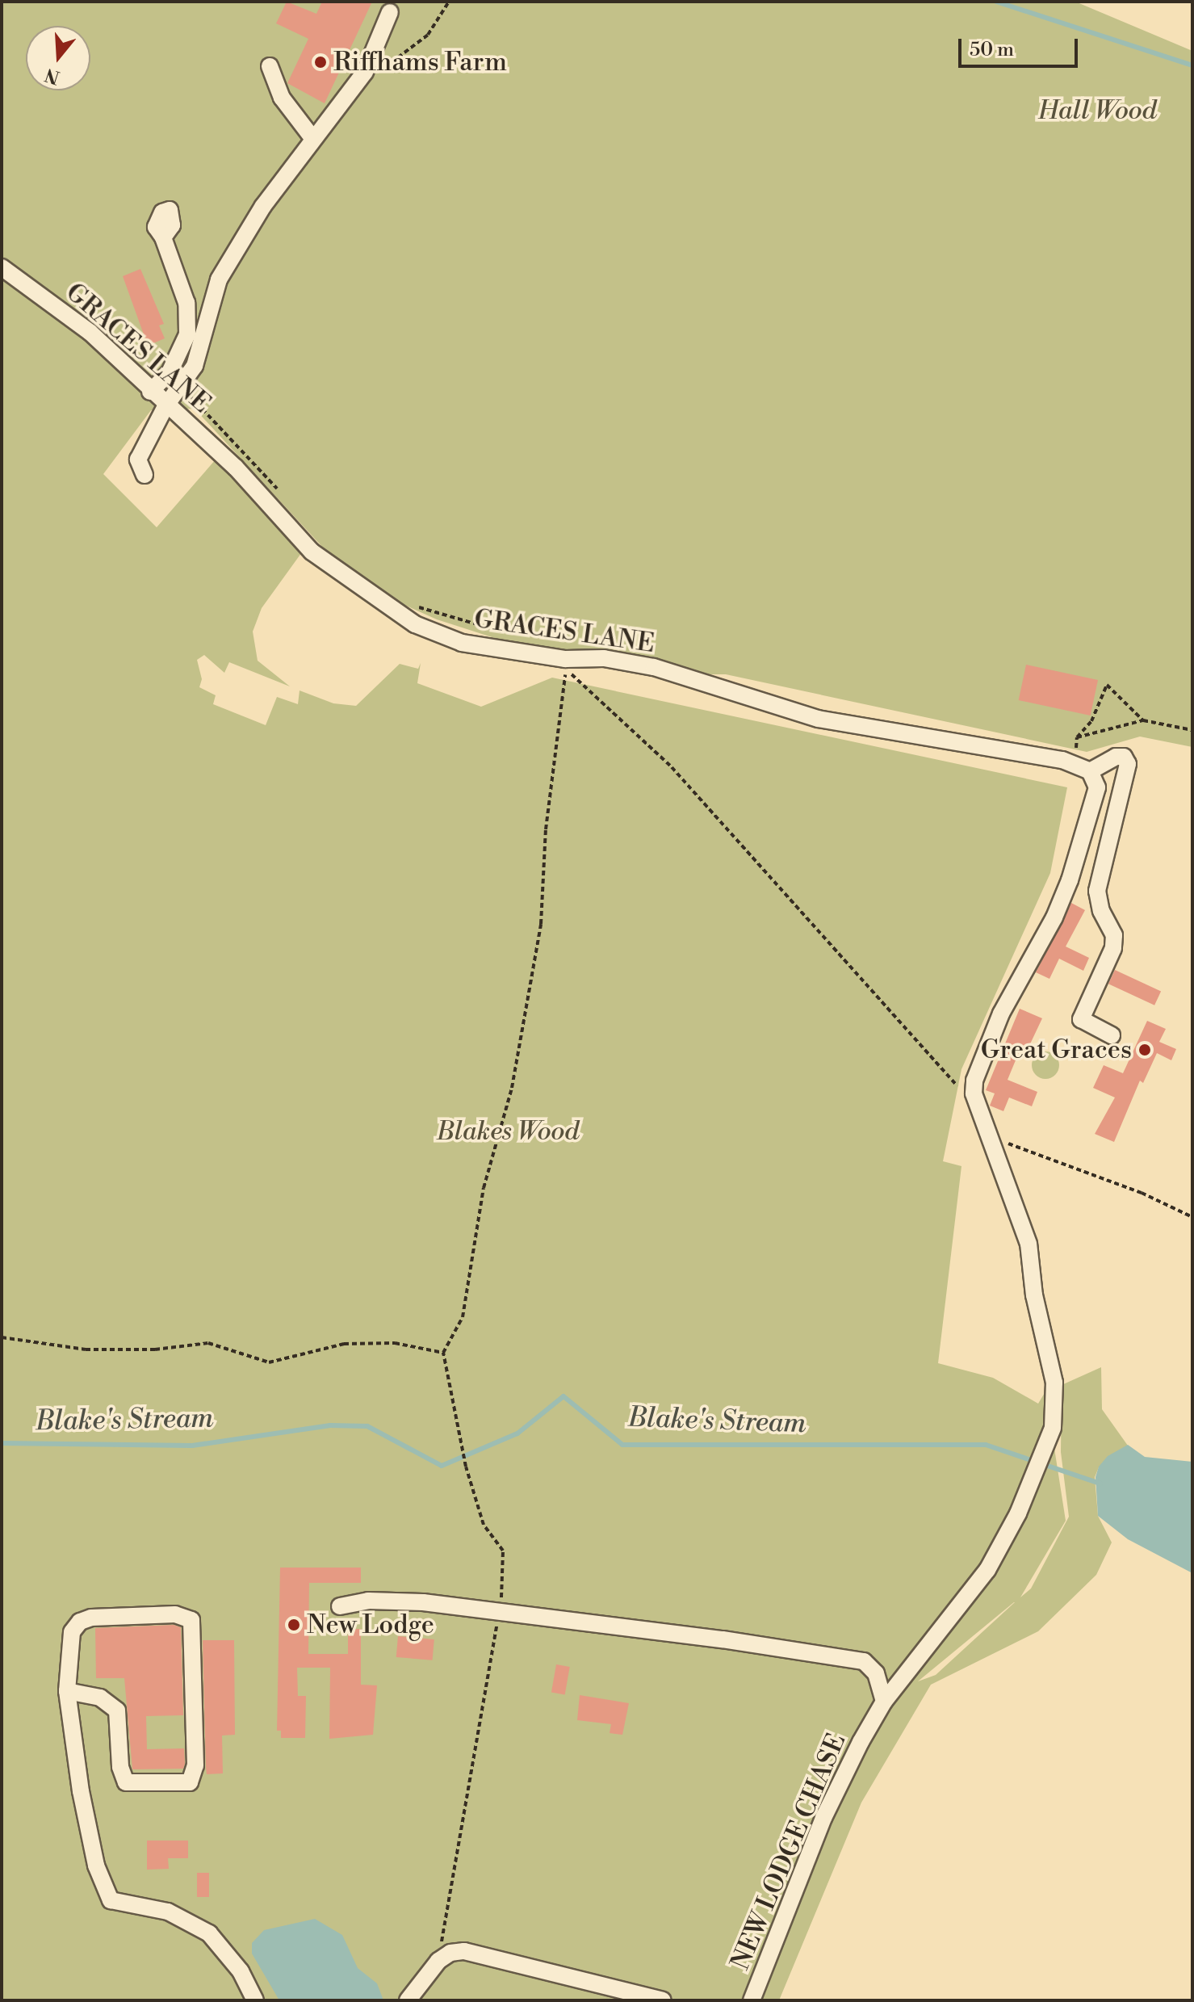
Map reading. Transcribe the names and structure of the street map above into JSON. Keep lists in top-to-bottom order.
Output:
{
  "streets": {
    "street": ["GRACES LANE", "NEW LODGE CHASE"]
  },
  "crossings": [
    ["GRACES LANE", "NEW LODGE CHASE"]
  ],
  "water": ["Blake's Stream"],
  "parks": ["Hall Wood", "Blakes Wood"],
  "places": ["Riffhams Farm", "Great Graces", "New Lodge"],
  "scale_bar": "50 m",
  "north": "bottom"
}
